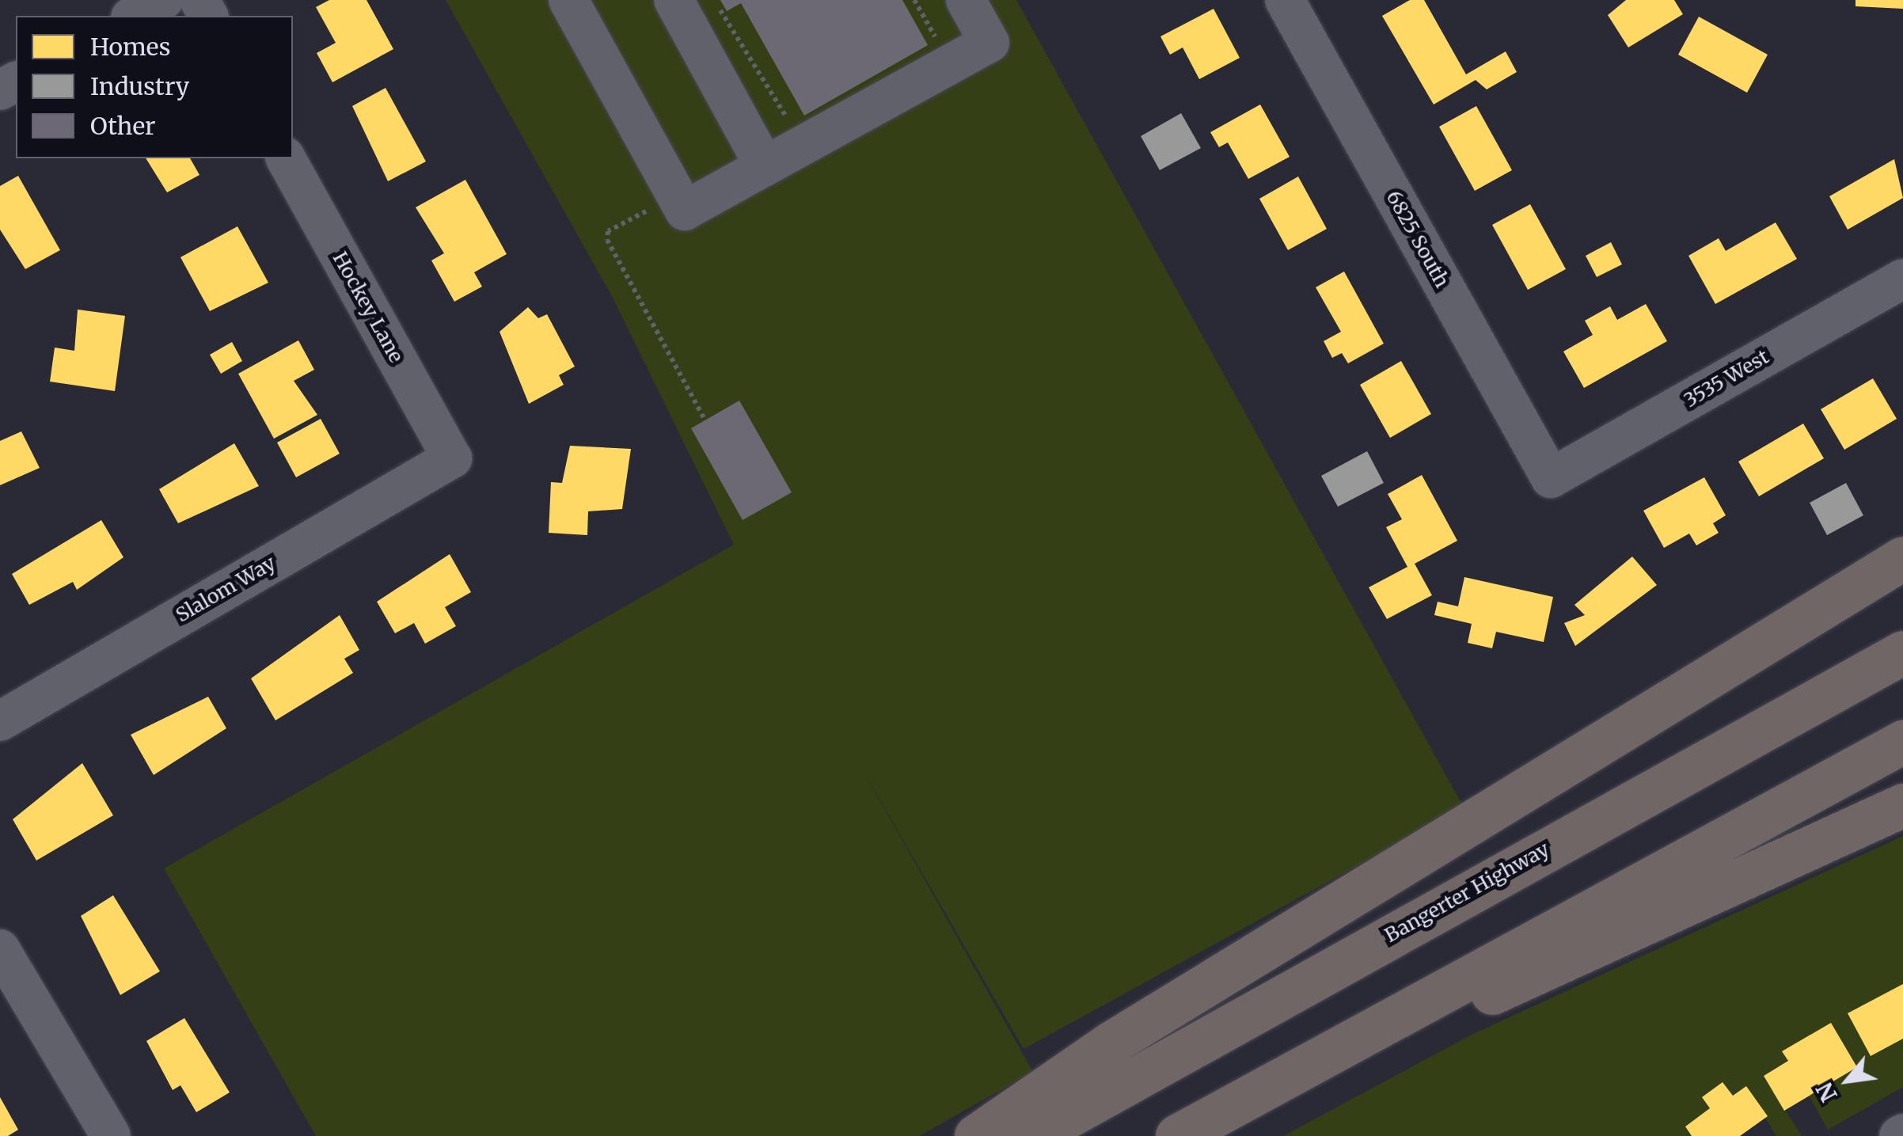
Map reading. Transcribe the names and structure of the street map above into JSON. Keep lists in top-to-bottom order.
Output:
{
  "streets": {
    "highway": ["Bangerter Highway"],
    "street": [
      "6825 South",
      "Hockey Lane",
      "3535 West",
      "Slalom Way"
    ]
  },
  "crossings": [
    ["6825 South", "3535 West"],
    ["Hockey Lane", "Slalom Way"]
  ],
  "legend": ["Homes", "Industry", "Other"],
  "north": "bottom left"
}
